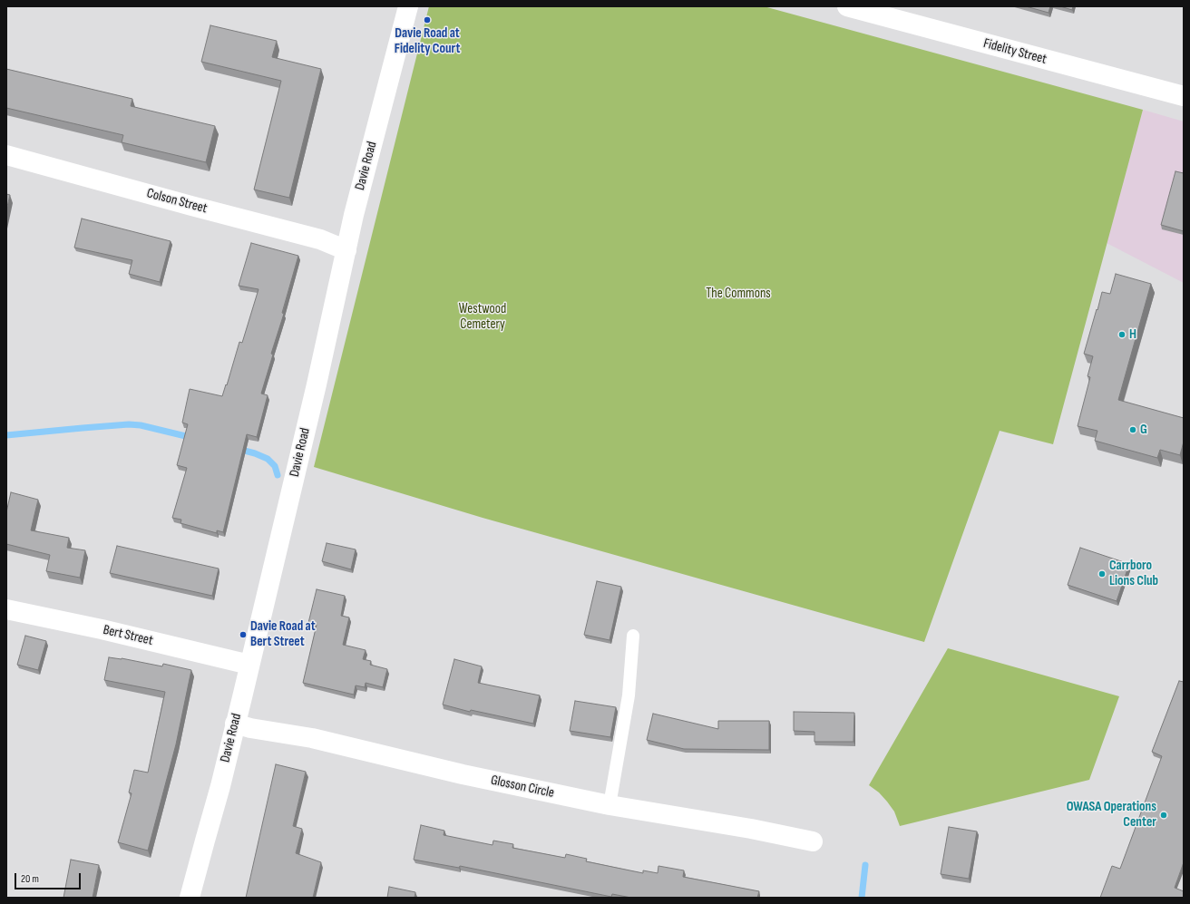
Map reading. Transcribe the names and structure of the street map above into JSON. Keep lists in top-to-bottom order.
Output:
{
  "streets": {
    "street": [
      "Fidelity Street",
      "Davie Road",
      "Colson Street",
      "Bert Street",
      "Glosson Circle"
    ]
  },
  "crossings": [
    ["Davie Road", "Colson Street"],
    ["Davie Road", "Bert Street"],
    ["Davie Road", "Glosson Circle"]
  ],
  "parks": ["The Commons", "Westwood Cemetery"],
  "places": [
    "Davie Road at Fidelity Court",
    "H",
    "G",
    "Carrboro Lions Club",
    "Davie Road at Bert Street",
    "OWASA Operations Center"
  ],
  "scale_bar": "20 m"
}
